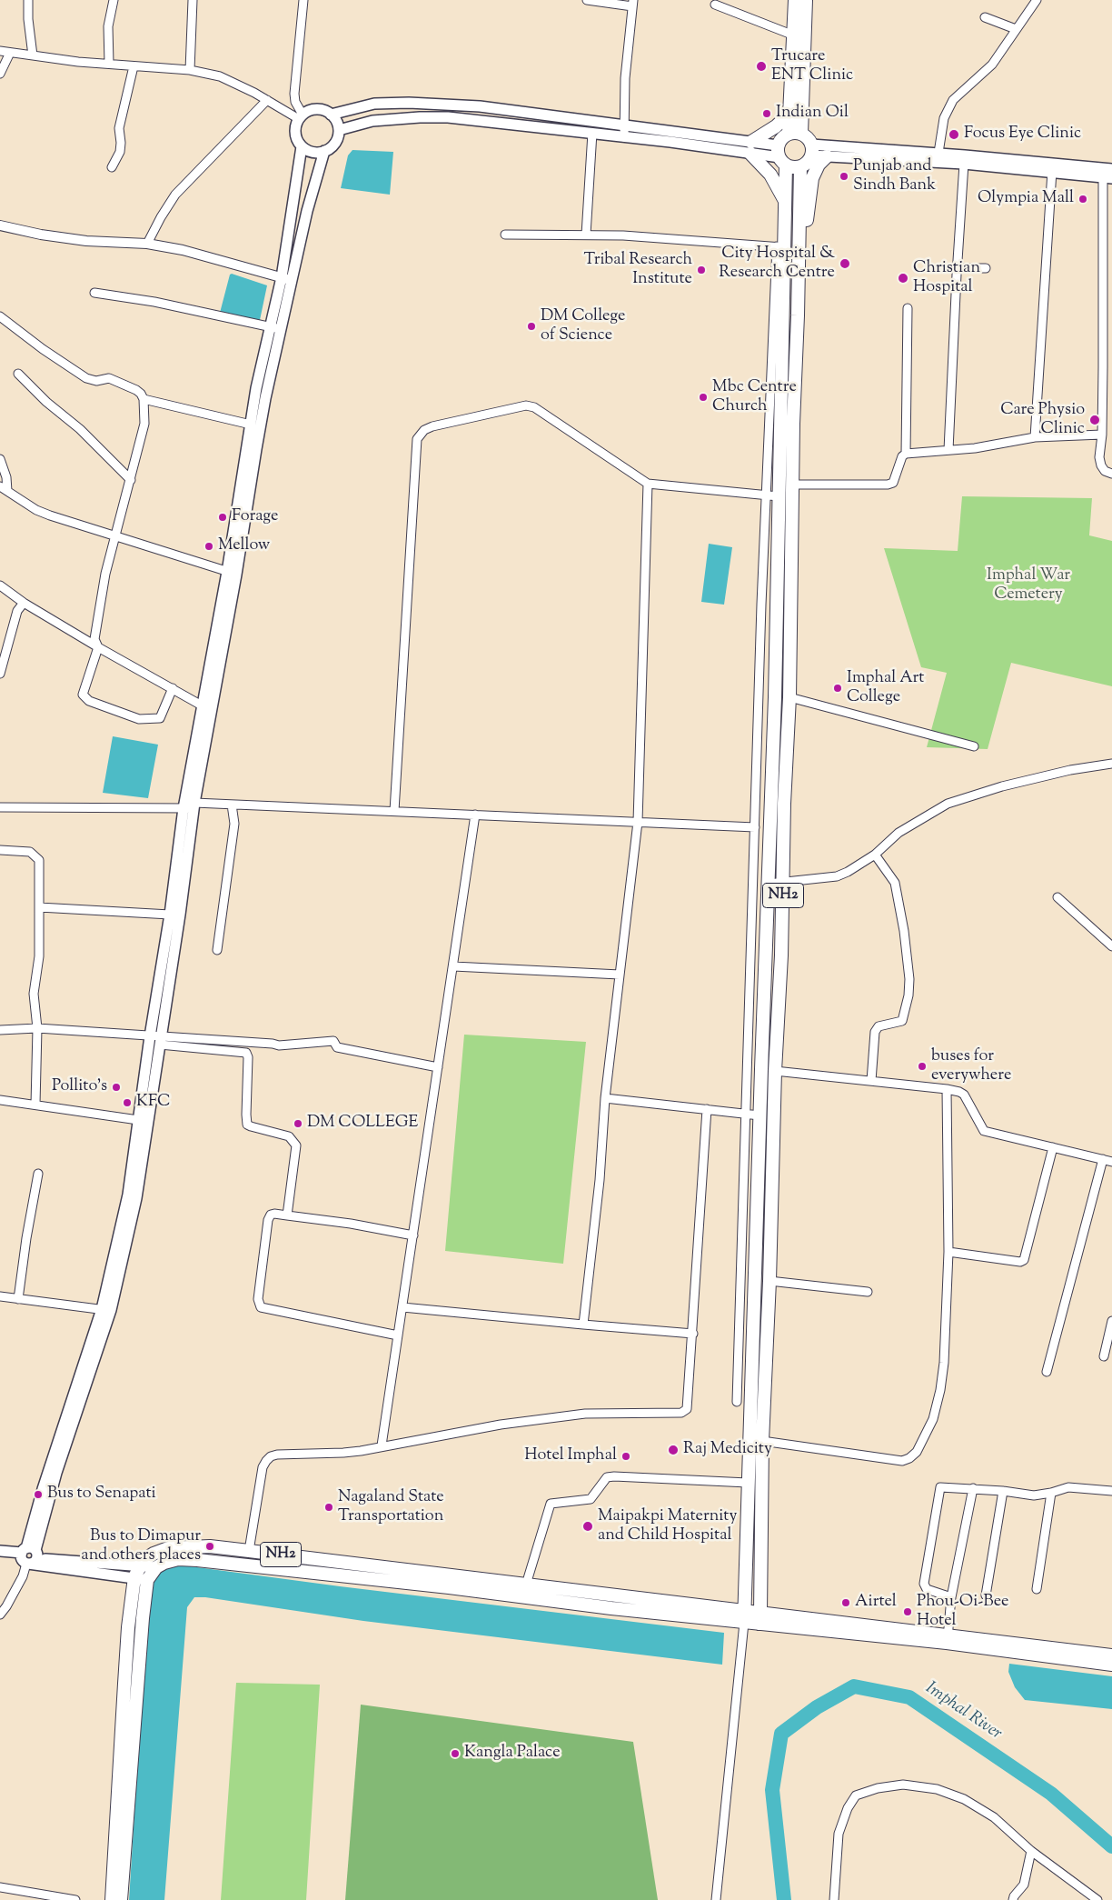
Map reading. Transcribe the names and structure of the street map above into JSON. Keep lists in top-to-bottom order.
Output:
{
  "streets": {
    "highway": ["NH2"]
  },
  "water": ["Imphal River"],
  "parks": ["Imphal War Cemetery"],
  "places": [
    "Trucare ENT Clinic",
    "Indian Oil",
    "Focus Eye Clinic",
    "Punjab and Sindh Bank",
    "Olympia Mall",
    "City Hospital & Research Centre",
    "Tribal Research Institute",
    "Christian Hospital",
    "DM College of Science",
    "Mbc Centre Church",
    "Care Physio Clinic",
    "Forage",
    "Mellow",
    "Imphal Art College",
    "buses for everywhere",
    "Pollito's",
    "KFC",
    "DM COLLEGE",
    "Raj Medicity",
    "Hotel Imphal",
    "Bus to Senapati",
    "Nagaland State Transportation",
    "Maipakpi Maternity and Child Hospital",
    "Bus to Dimapur and others places",
    "Airtel",
    "Phou-Oi-Bee Hotel",
    "Kangla Palace"
  ]
}
